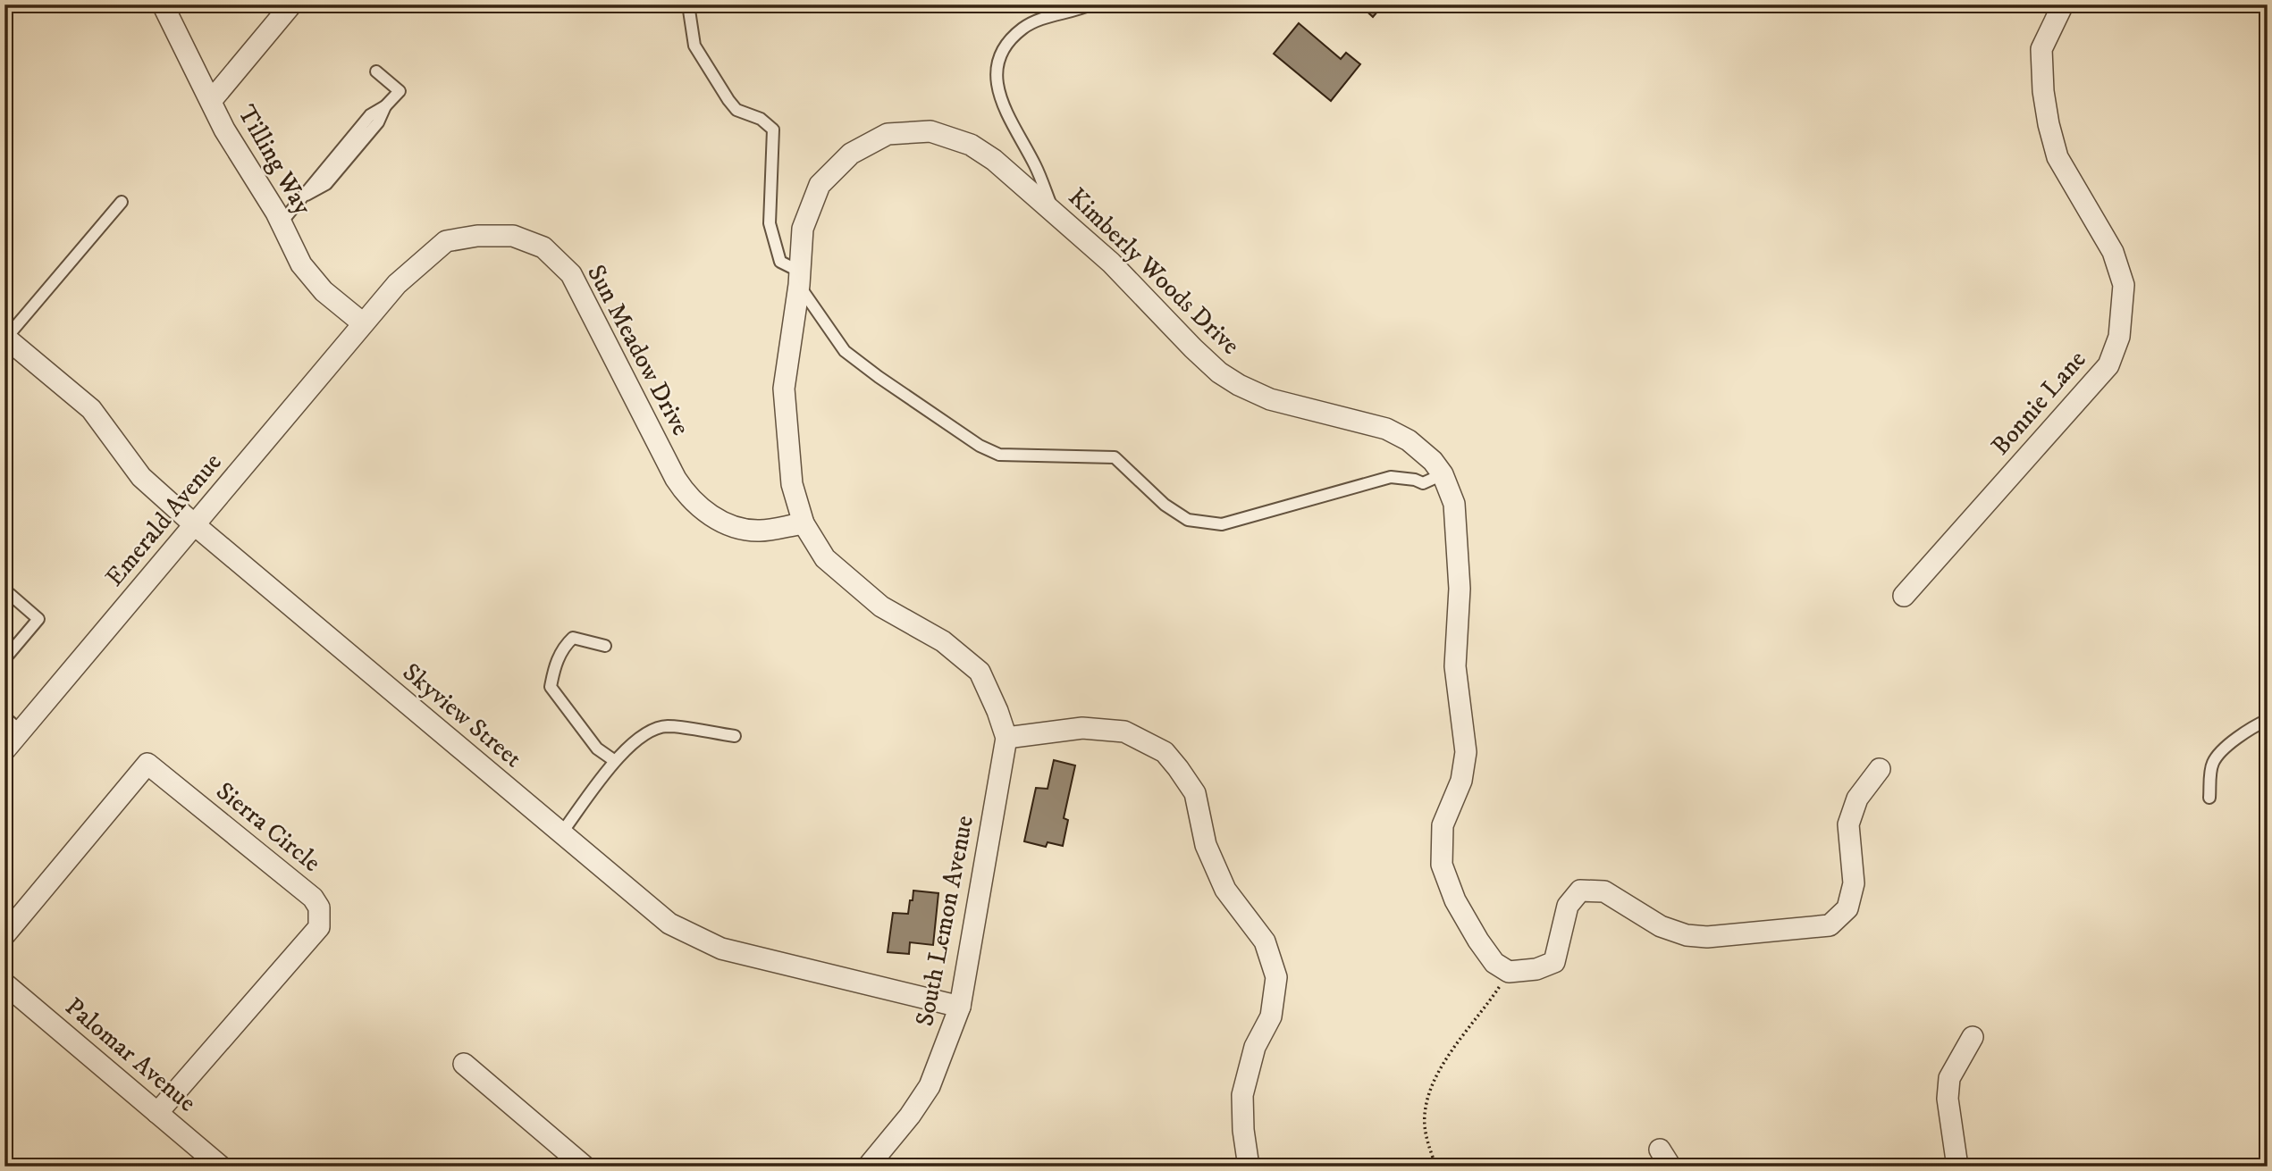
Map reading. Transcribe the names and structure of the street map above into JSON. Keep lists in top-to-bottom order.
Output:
{
  "streets": {
    "street": [
      "Tilling Way",
      "Kimberly Woods Drive",
      "Sun Meadow Drive",
      "Bonnie Lane",
      "Emerald Avenue",
      "Skyview Street",
      "Sierra Circle",
      "South Lemon Avenue",
      "Palomar Avenue"
    ]
  },
  "crossings": [
    ["Tilling Way", "Sun Meadow Drive"],
    ["Tilling Way", "Emerald Avenue"],
    ["Kimberly Woods Drive", "Sun Meadow Drive"],
    ["Kimberly Woods Drive", "South Lemon Avenue"],
    ["Sun Meadow Drive", "Emerald Avenue"],
    ["Emerald Avenue", "Skyview Street"],
    ["Skyview Street", "South Lemon Avenue"],
    ["Sierra Circle", "Palomar Avenue"]
  ]
}
